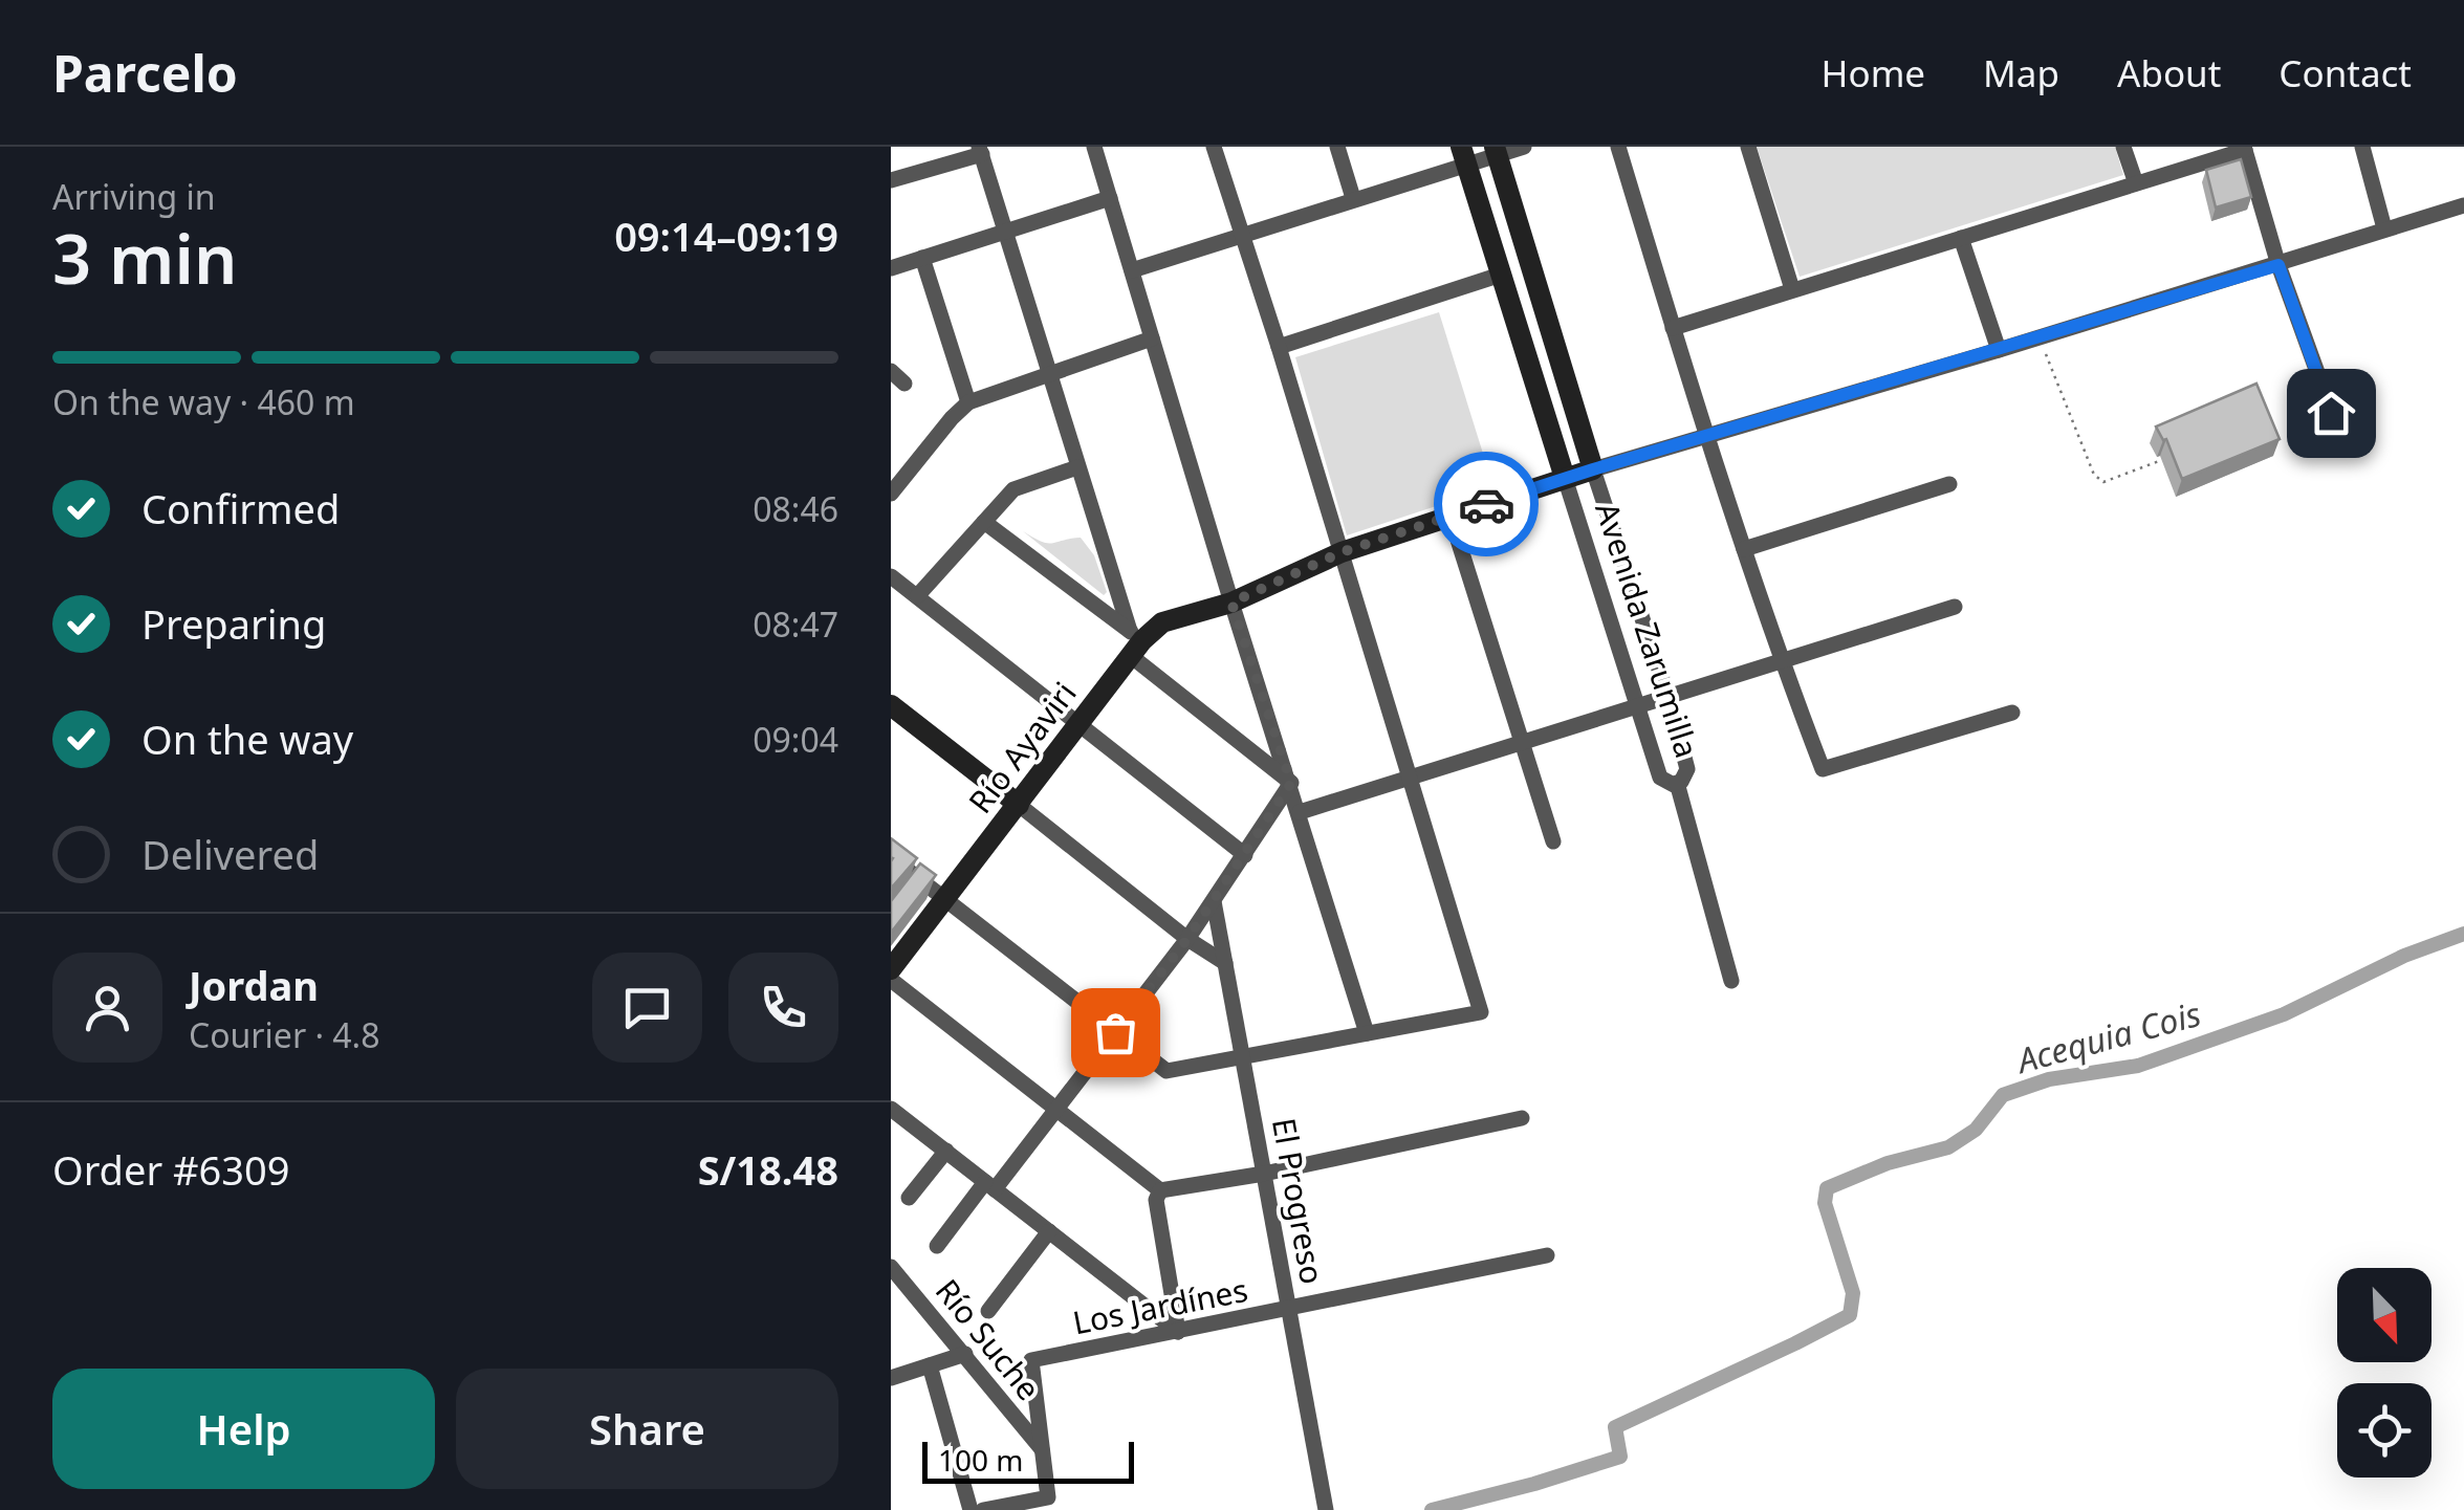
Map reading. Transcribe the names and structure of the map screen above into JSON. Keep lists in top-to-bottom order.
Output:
{
  "streets": {
    "street": [
      "Avenida Zarumilla",
      "Río Ayaviri",
      "El Progreso",
      "Los Jardínes",
      "Río Suche"
    ]
  },
  "crossings": [
    ["Avenida Zarumilla", "Río Ayaviri"],
    ["El Progreso", "Los Jardínes"],
    ["Los Jardínes", "Río Suche"]
  ],
  "water": ["Acequia Cois"],
  "scale_bar": "100 m",
  "north": "bottom right",
  "page": {
    "header": "Parcelo",
    "nav": [
      "Home",
      "Map",
      "About",
      "Contact"
    ],
    "heading": ["3 min", "Arriving in", "09:14–09:19"],
    "panel": [
      "Jordan",
      "Courier · 4.8",
      "Order #6309",
      "S/18.48"
    ],
    "bar": "On the way · 460 m",
    "list": [
      ["Confirmed", "08:46"],
      ["Preparing", "08:47"],
      ["On the way", "09:04"],
      "Delivered"
    ],
    "buttons": ["Help", "Share"],
    "scale": "100 m"
  }
}
